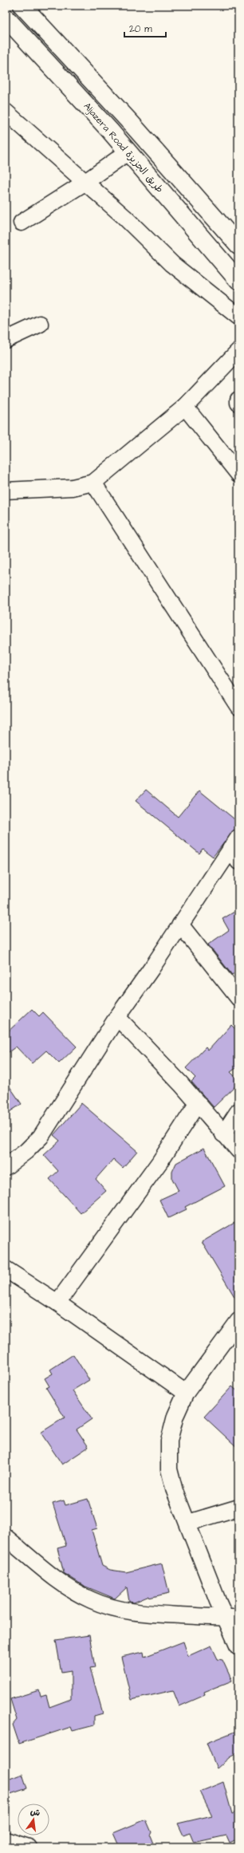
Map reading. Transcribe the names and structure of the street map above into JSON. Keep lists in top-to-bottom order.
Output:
{
  "streets": {
    "main road": ["Aljazera Road طريق الجزيزة"]
  },
  "scale_bar": "20 m",
  "north": "top"
}
